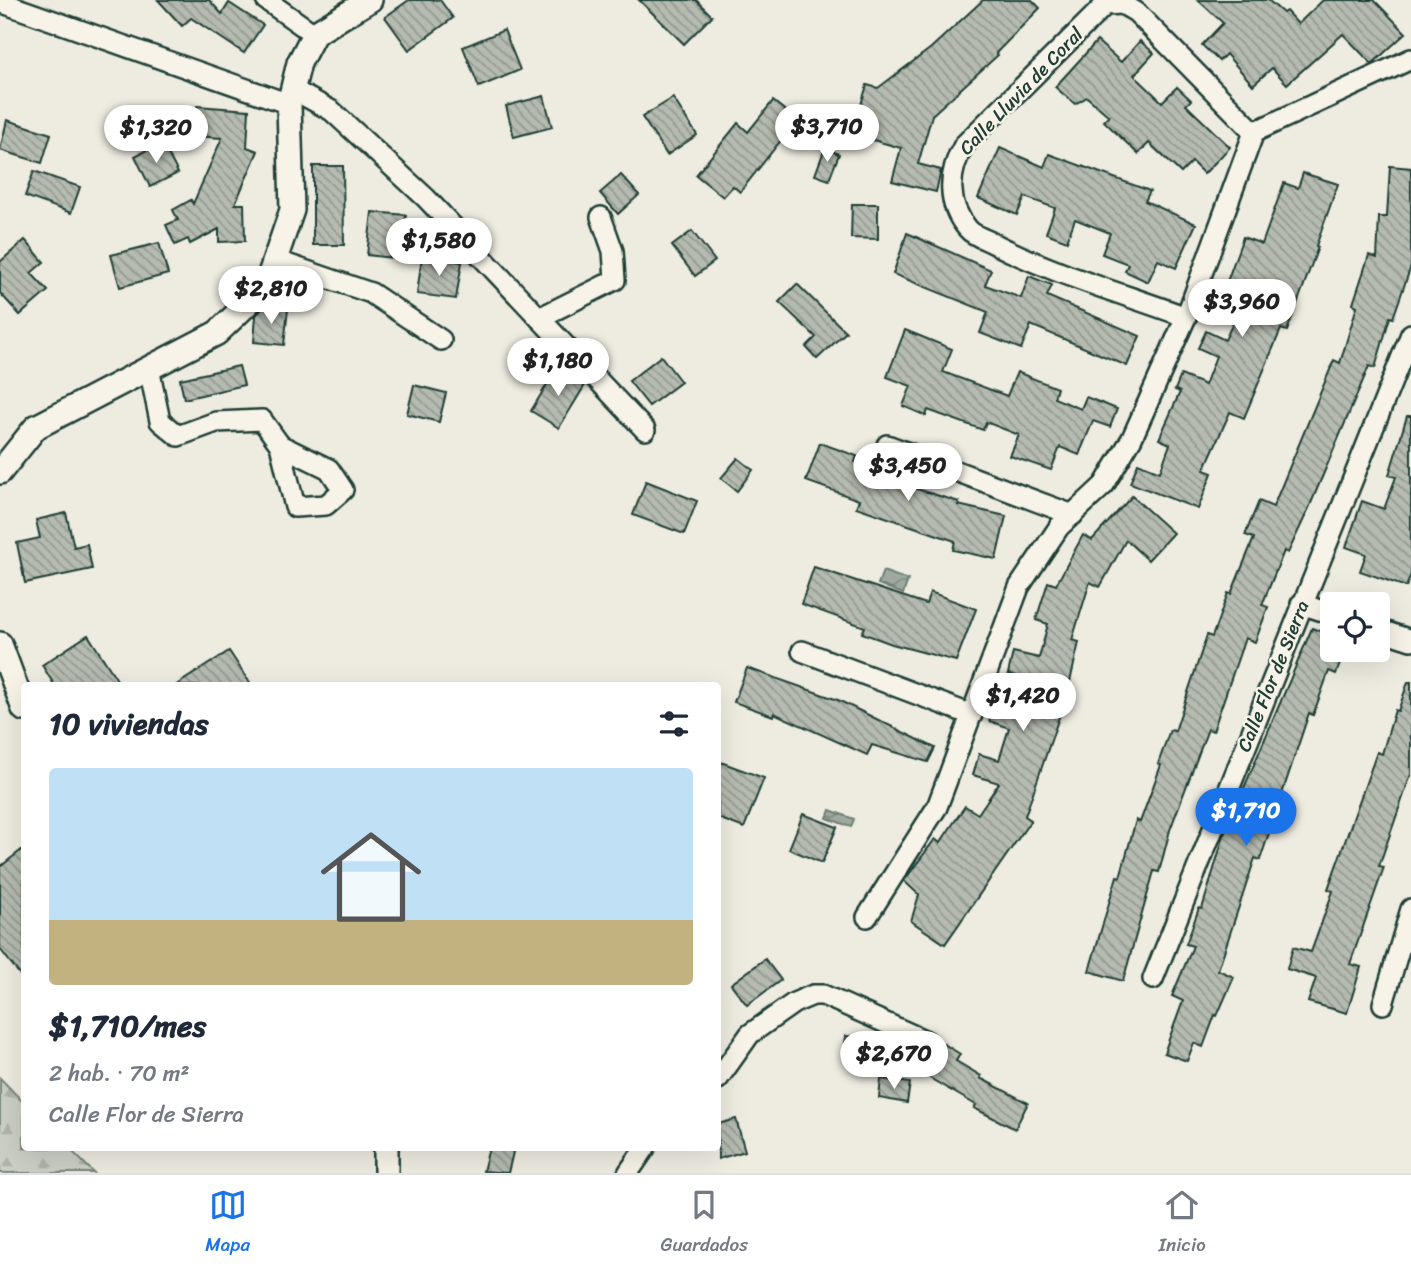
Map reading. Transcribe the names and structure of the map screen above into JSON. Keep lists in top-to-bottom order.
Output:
{
  "streets": {
    "street": ["Calle Lluvia de Coral", "Calle Flor de Sierra"]
  },
  "page": {
    "price": [
      "$3,710",
      "$1,320",
      "$1,580",
      "$2,810",
      "$3,960",
      "$1,180",
      "$3,450",
      "$1,420",
      "$1,710",
      "$2,670"
    ],
    "heading": "10 viviendas",
    "list": [
      {
        "name": "$1,710/mes",
        "note": "2 hab. · 70 m² · Calle Flor de Sierra"
      }
    ],
    "tabs": ["Mapa", "Guardados", "Inicio"]
  }
}
